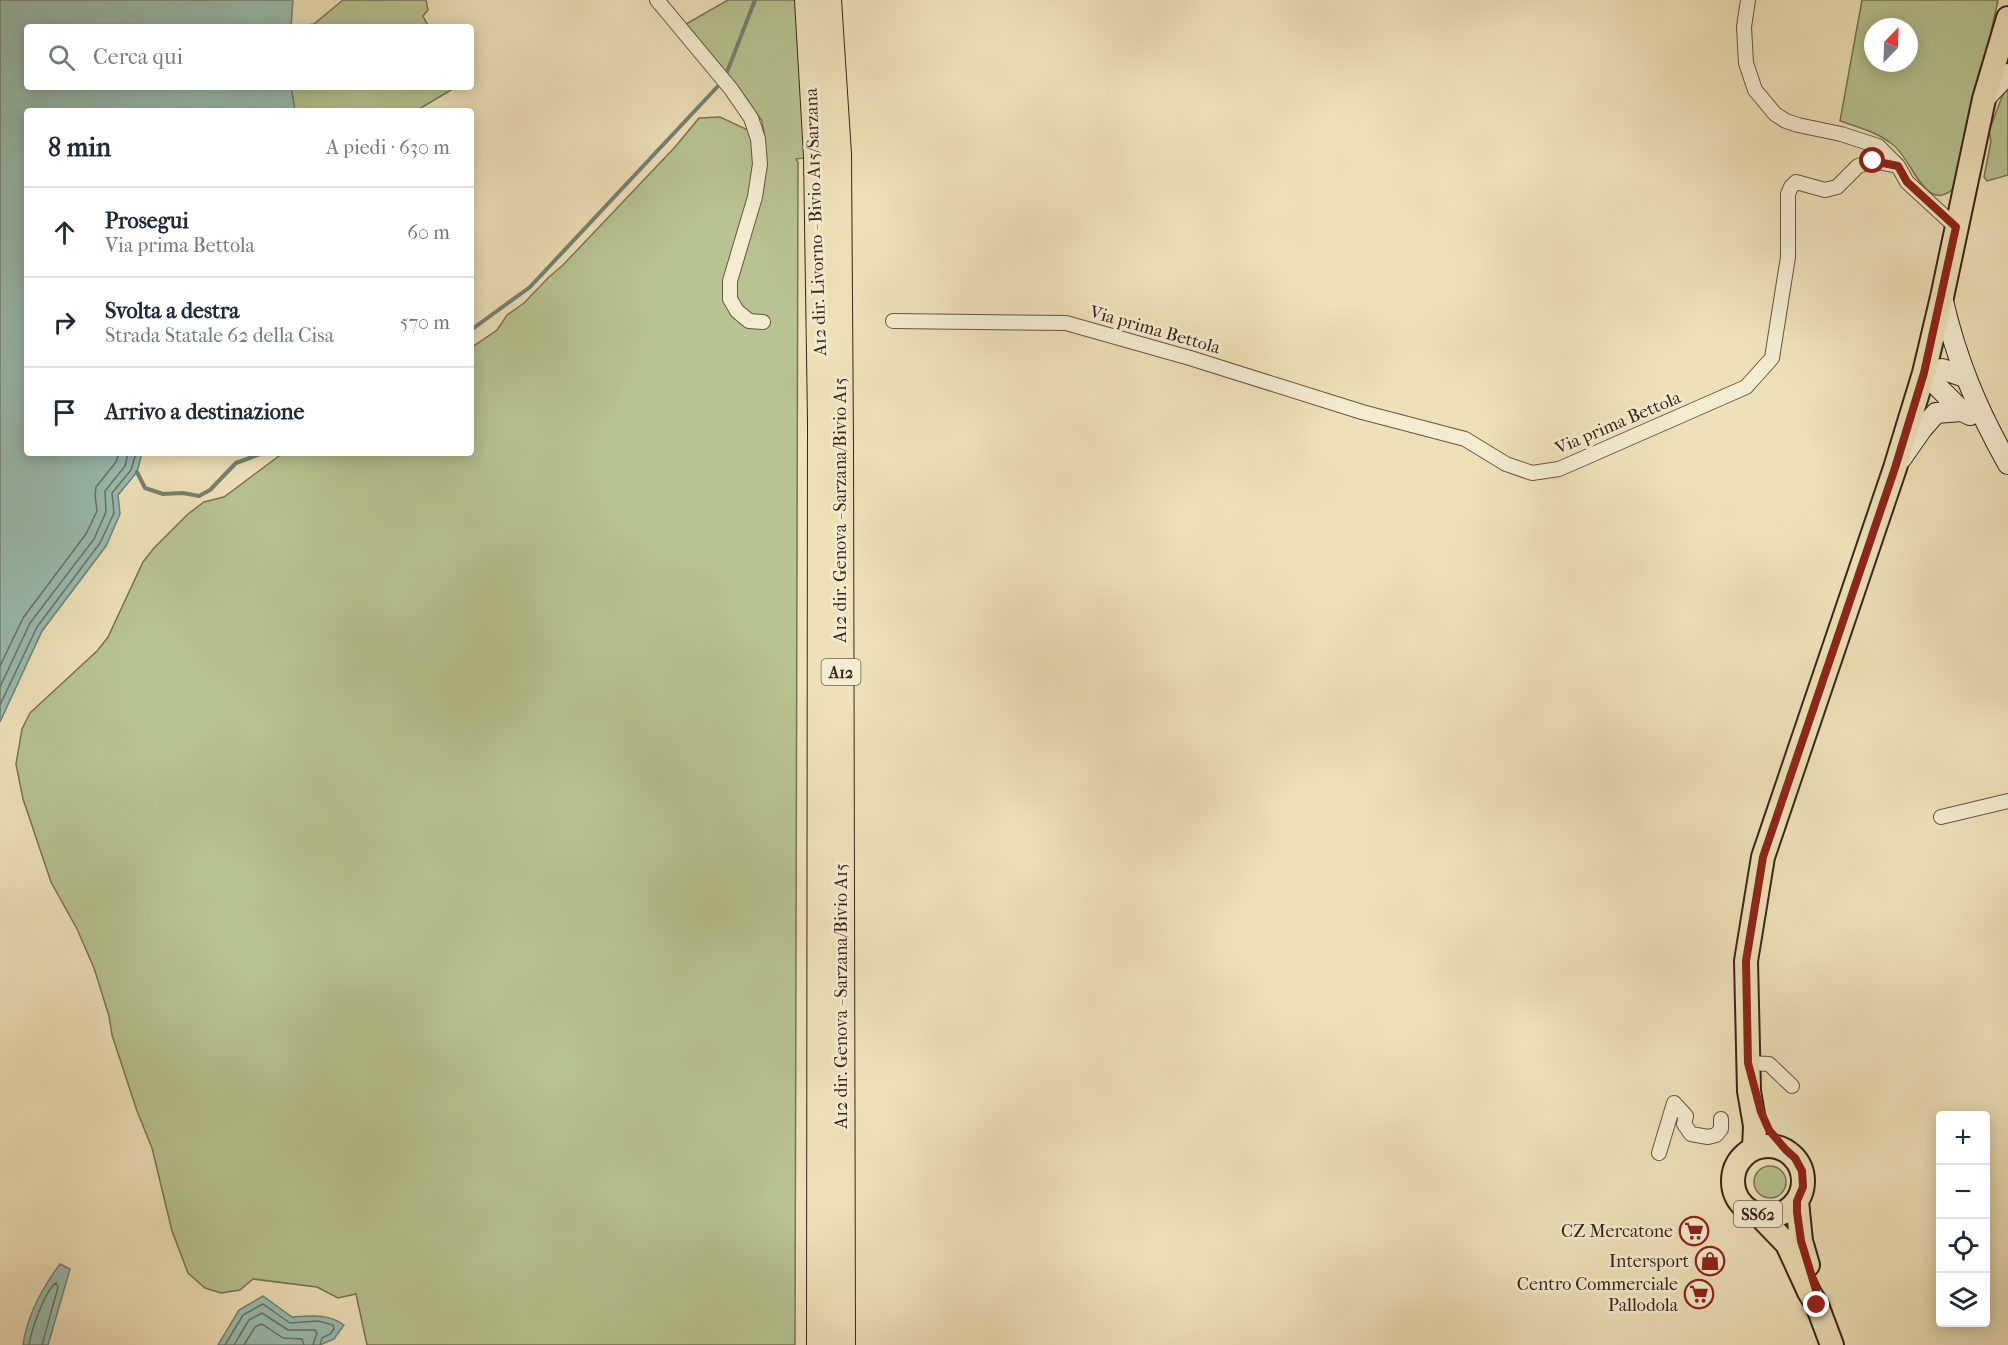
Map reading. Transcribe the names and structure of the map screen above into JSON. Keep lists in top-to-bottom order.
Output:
{
  "streets": {
    "highway": ["A12 dir. Livorno - Bivio A15/Sarzana", "A12 dir. Genova - Sarzana/Bivio A15", "A12"],
    "main road": ["SS62"],
    "street": ["Via prima Bettola"]
  },
  "places": {
    "supermarket": ["CZ Mercatone", "Centro Commerciale Pallodola"],
    "shop": ["Intersport"]
  },
  "north": "top right",
  "page": {
    "search": "Cerca qui",
    "heading": ["8 min", "A piedi · 630 m"],
    "list": [
      ["Prosegui", "Via prima Bettola", "60 m"],
      ["Svolta a destra", "Strada Statale 62 della Cisa", "570 m"],
      "Arrivo a destinazione"
    ],
    "map_buttons": ["+", "−"]
  }
}
